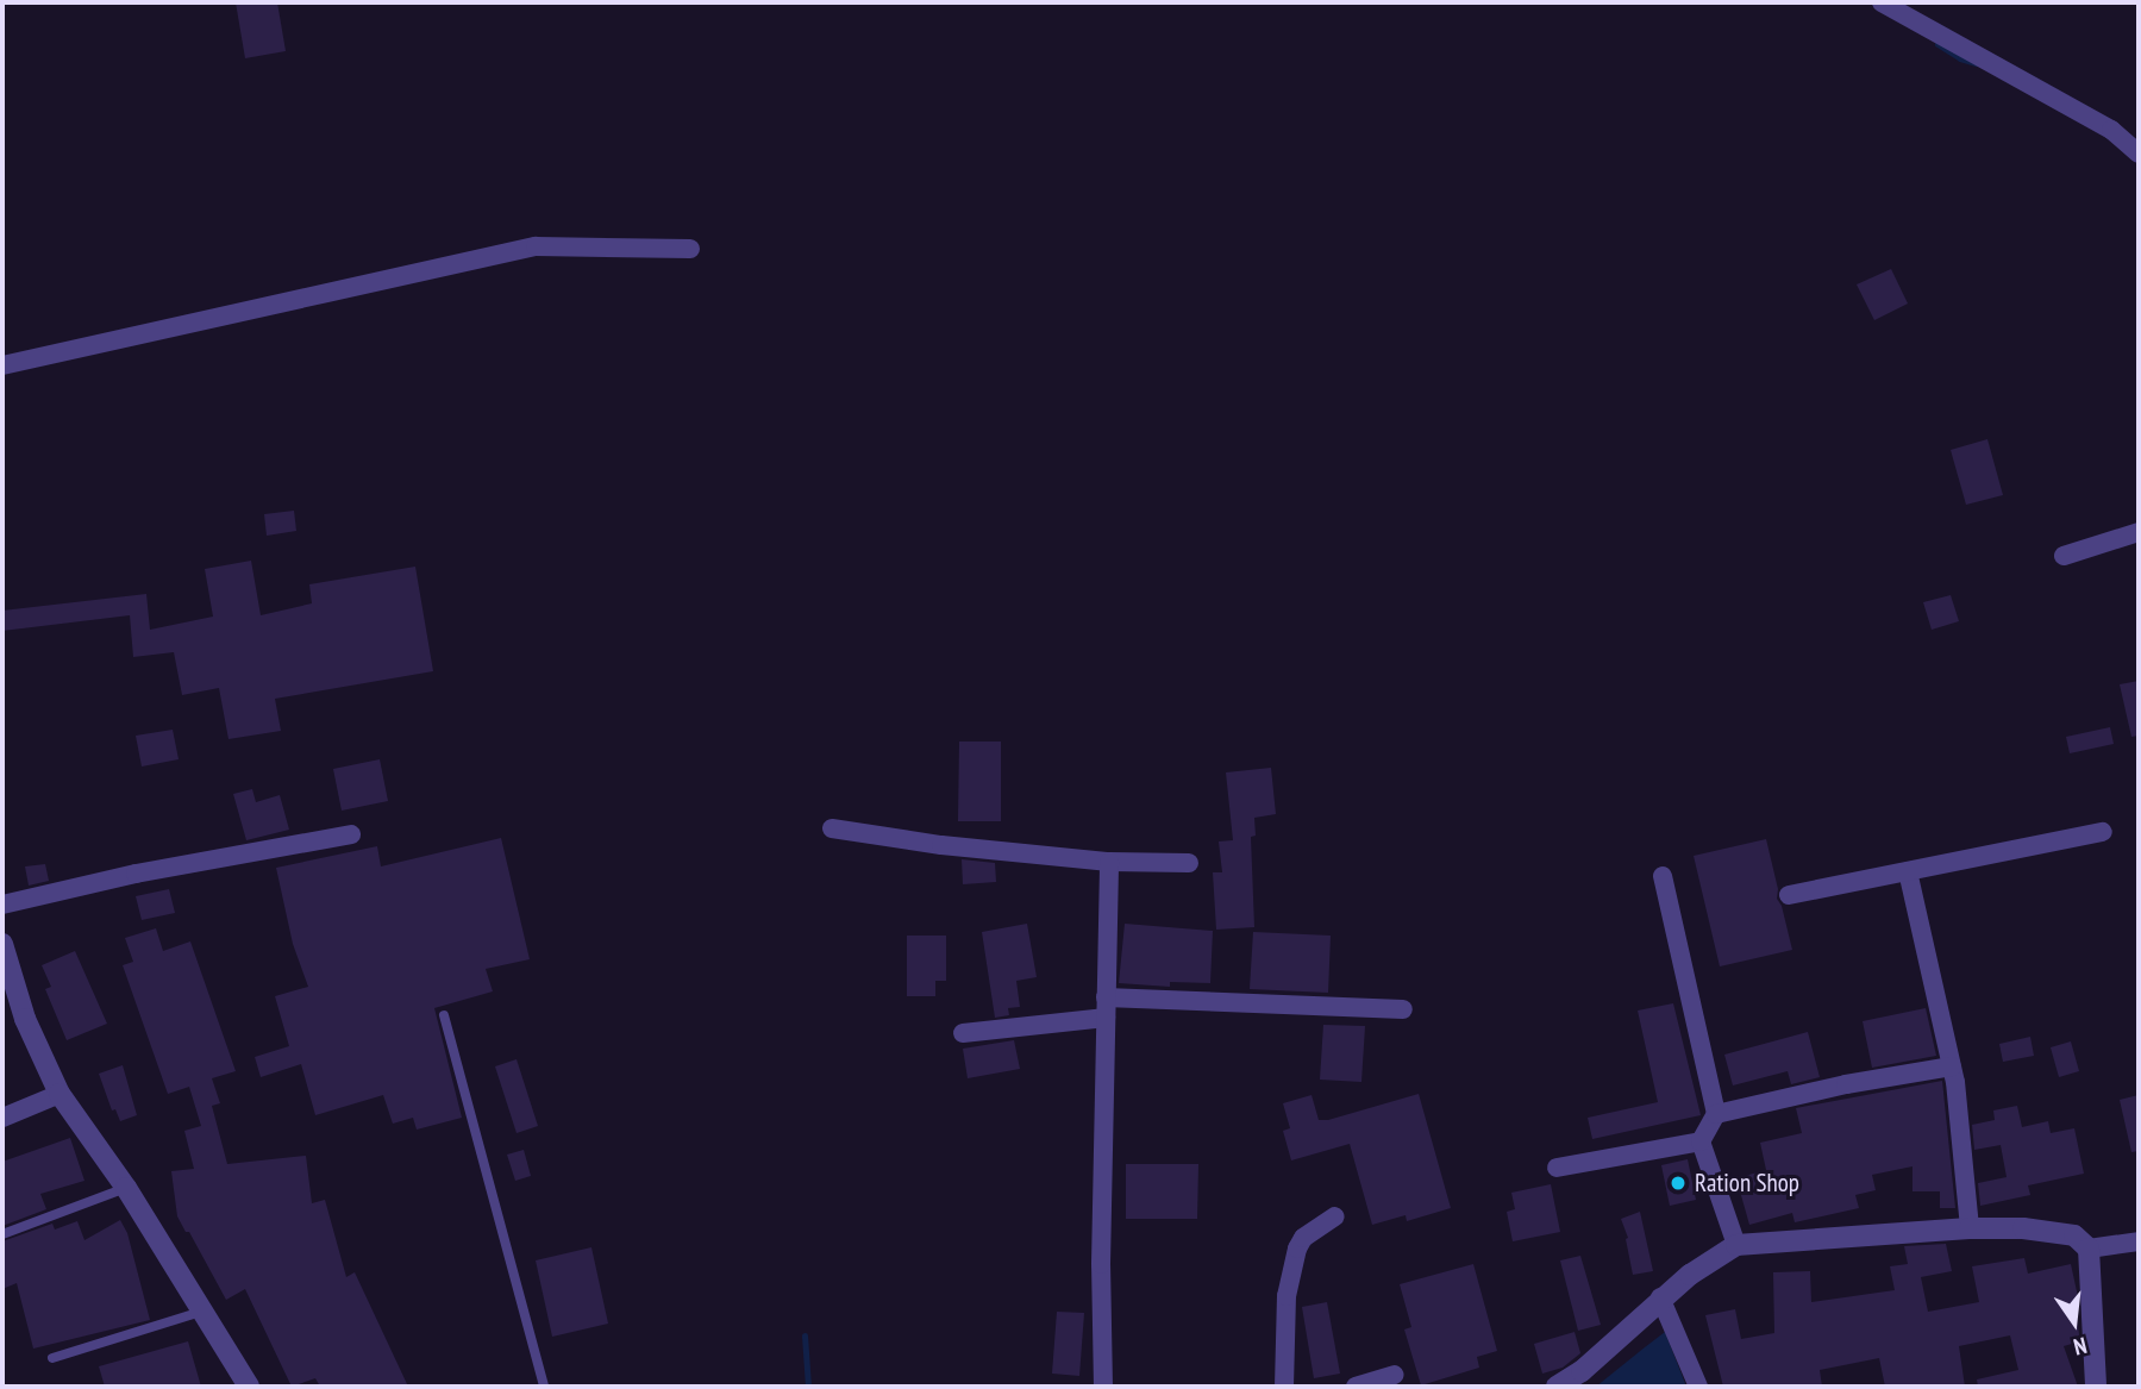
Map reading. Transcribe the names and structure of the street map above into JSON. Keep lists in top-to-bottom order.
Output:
{
  "places": ["Ration Shop"],
  "north": "bottom"
}
